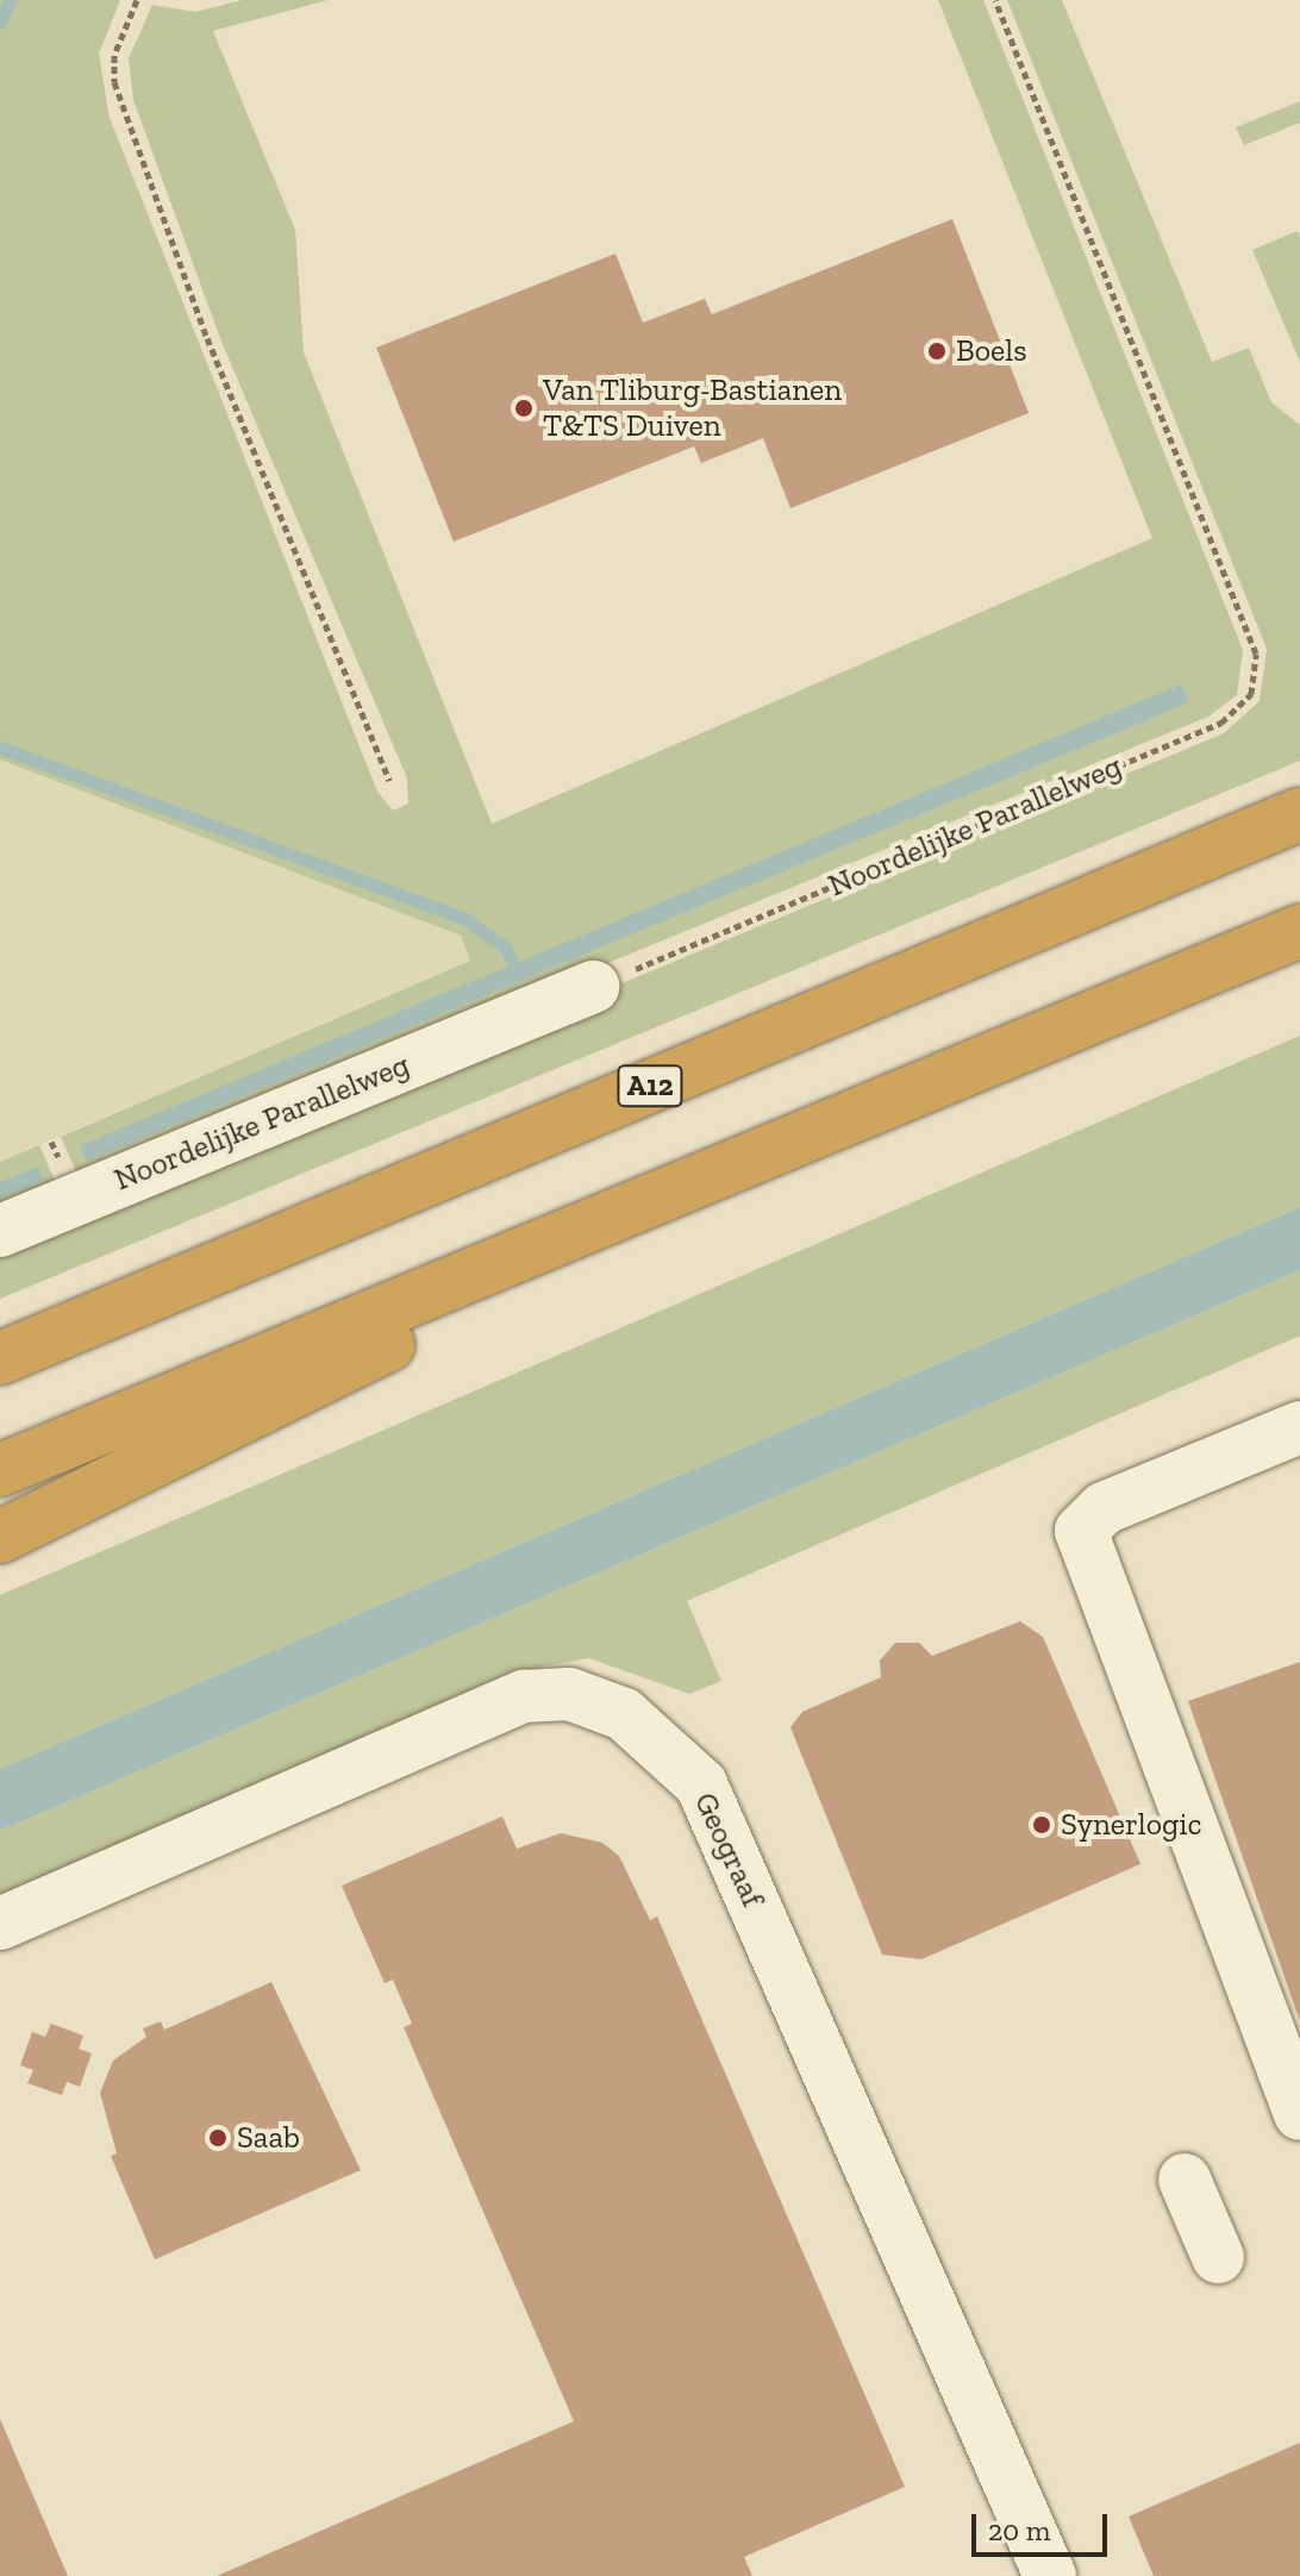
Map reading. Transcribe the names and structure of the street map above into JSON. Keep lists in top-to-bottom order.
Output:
{
  "streets": {
    "highway": ["A12"],
    "street": ["Noordelijke Parallelweg", "Geograaf"]
  },
  "places": [
    "Boels",
    "Van Tliburg-Bastianen T&TS Duiven",
    "Synerlogic",
    "Saab"
  ],
  "scale_bar": "20 m"
}
